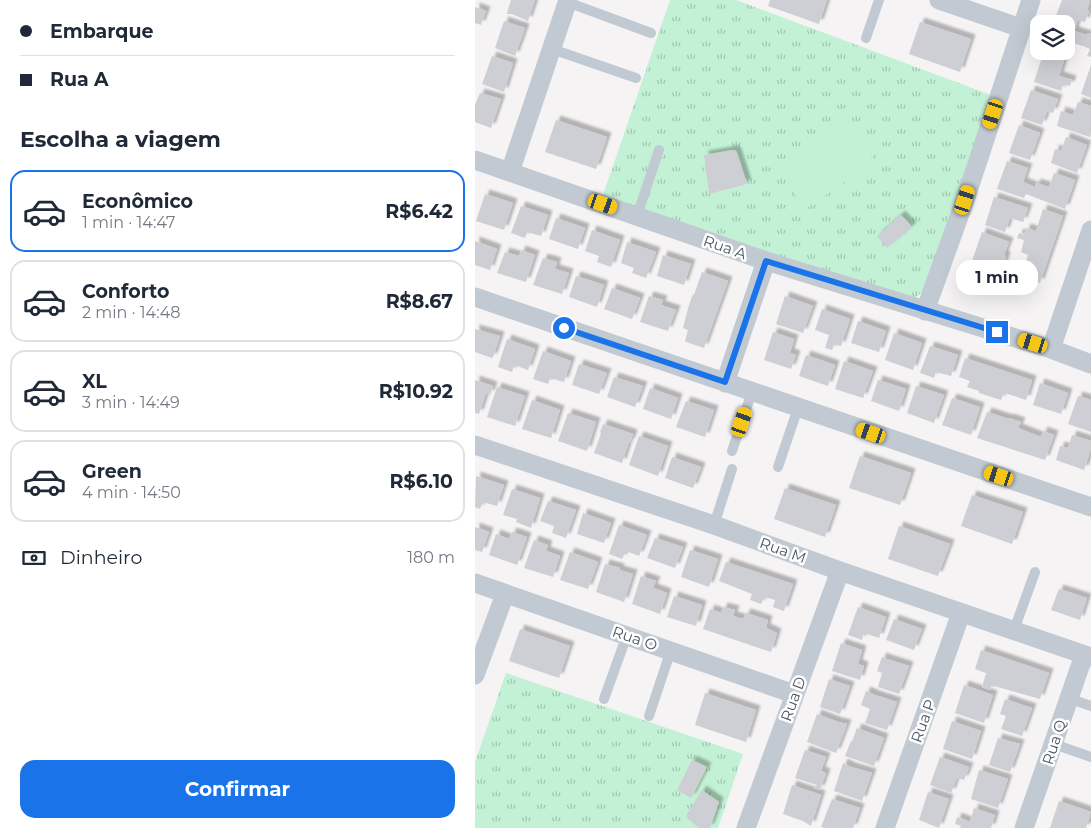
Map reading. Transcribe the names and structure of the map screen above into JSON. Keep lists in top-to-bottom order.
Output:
{
  "streets": {
    "street": [
      "Rua A",
      "Rua M",
      "Rua O",
      "Rua D",
      "Rua P",
      "Rua Q"
    ]
  },
  "crossings": [
    ["Rua M", "Rua D"],
    ["Rua M", "Rua P"],
    ["Rua M", "Rua Q"],
    ["Rua O", "Rua D"]
  ],
  "page": {
    "banner": ["Embarque", "Rua A"],
    "heading": "Escolha a viagem",
    "list": [
      {
        "name": "Econômico",
        "note": "1 min · 14:47",
        "value": "R$6.42"
      },
      {
        "name": "Conforto",
        "note": "2 min · 14:48",
        "value": "R$8.67"
      },
      {
        "name": "XL",
        "note": "3 min · 14:49",
        "value": "R$10.92"
      },
      {
        "name": "Green",
        "note": "4 min · 14:50",
        "value": "R$6.10"
      }
    ],
    "bubble": "1 min",
    "pay": ["Dinheiro", "180 m"],
    "buttons": "Confirmar"
  }
}
